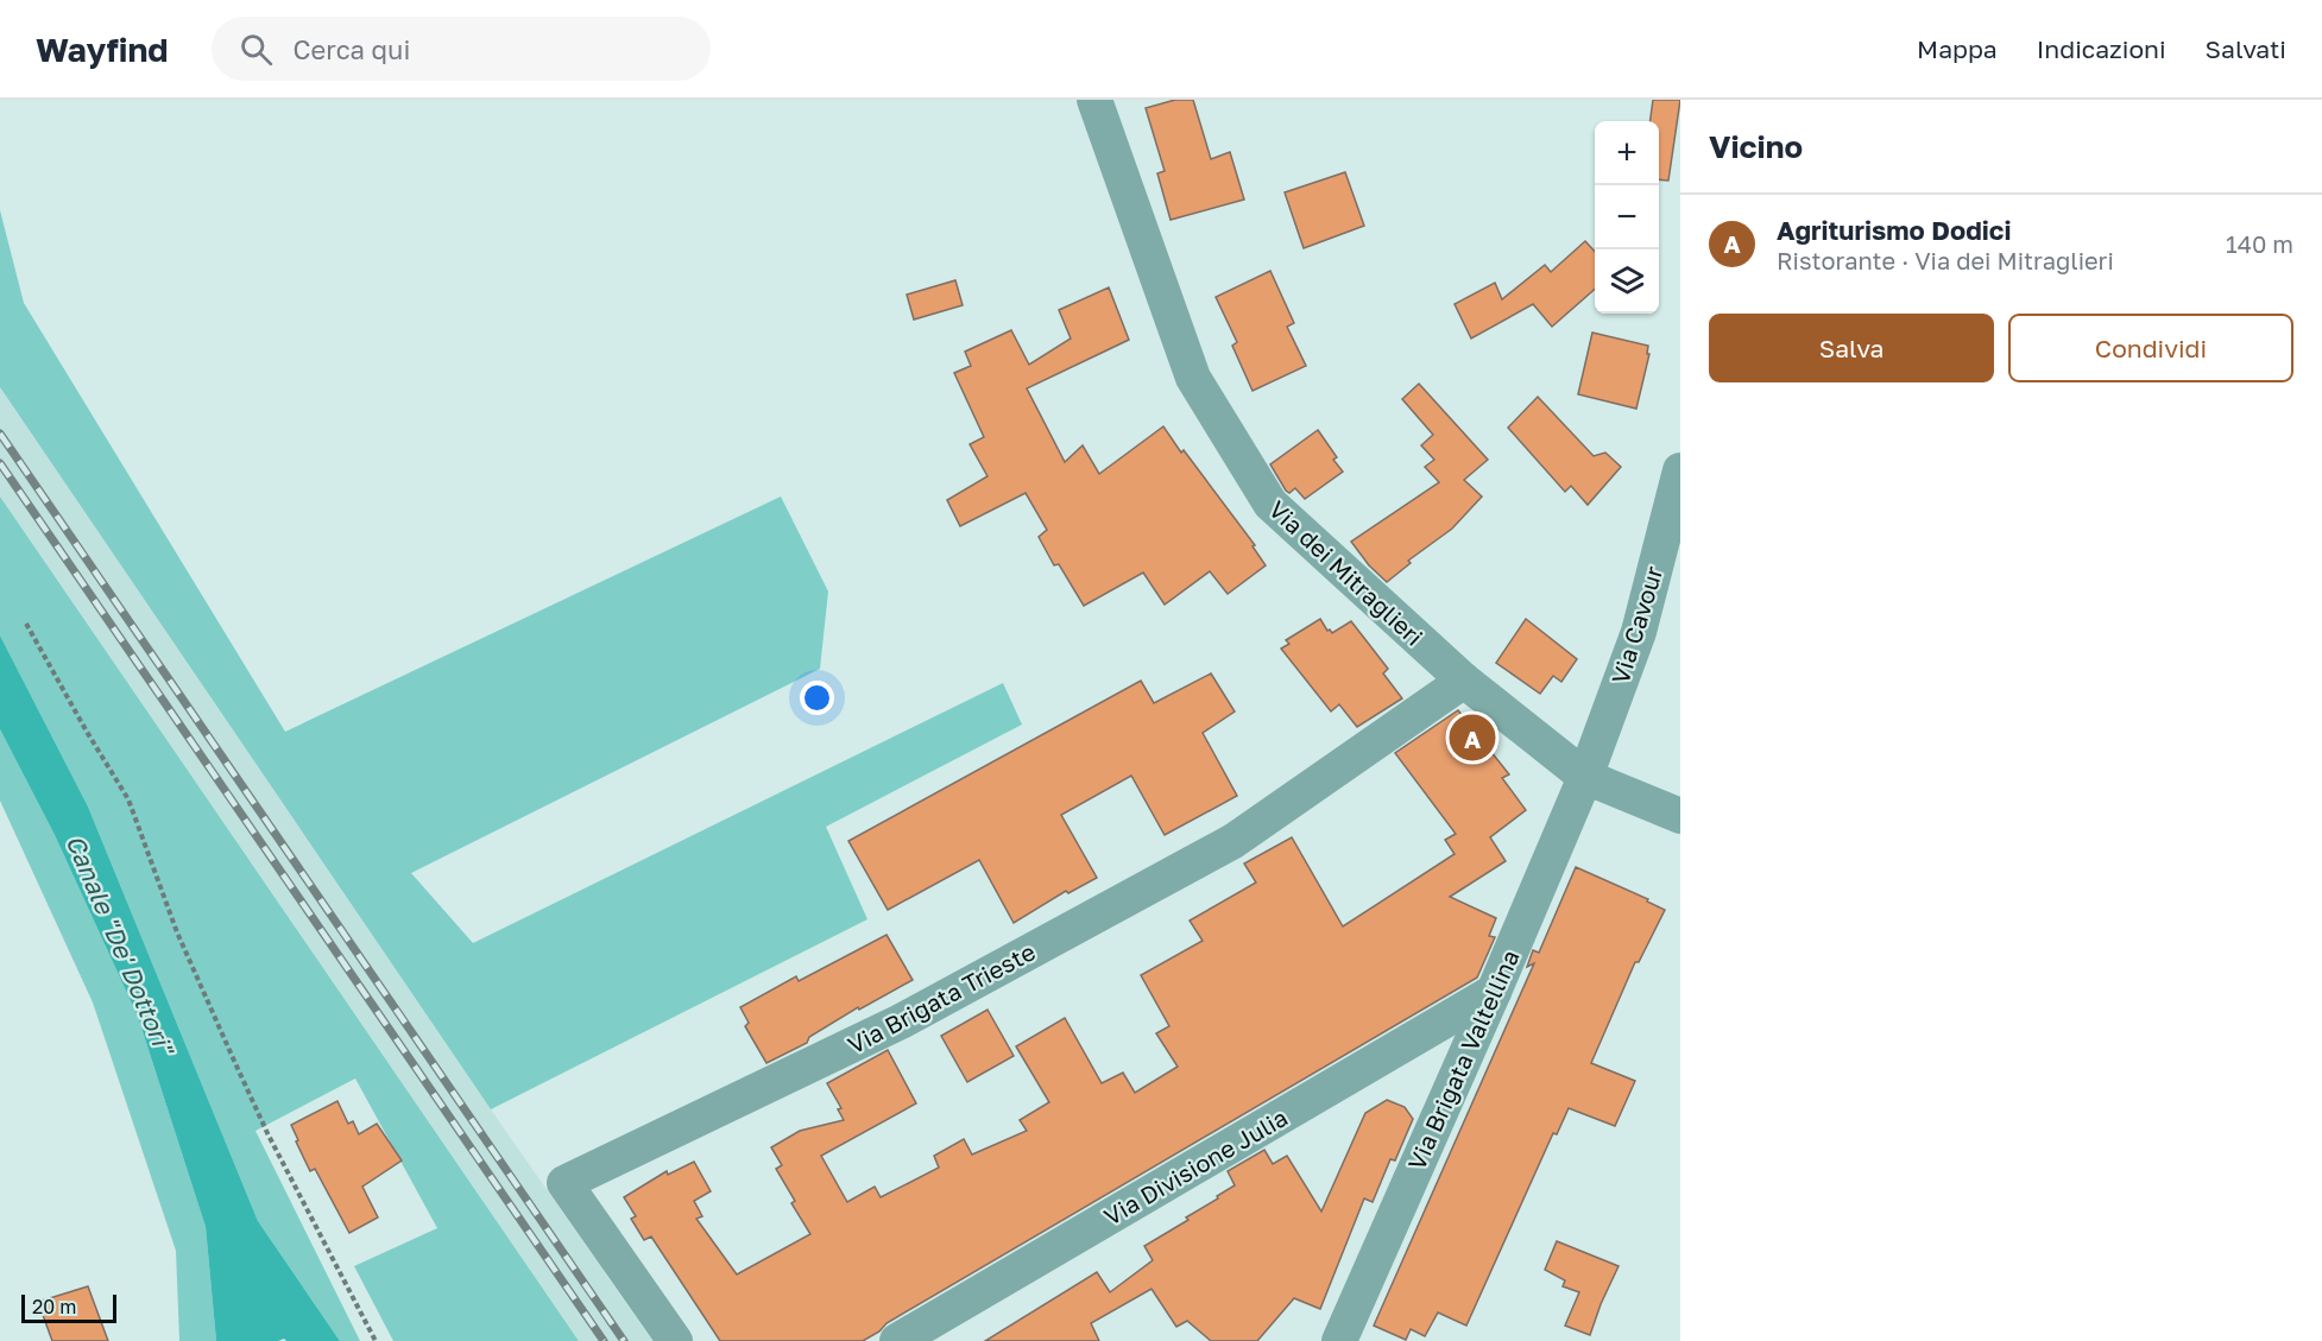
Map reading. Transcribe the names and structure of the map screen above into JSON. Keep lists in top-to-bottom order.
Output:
{
  "streets": {
    "street": [
      "Via dei Mitraglieri",
      "Via Cavour",
      "Via Brigata Trieste",
      "Via Brigata Valtellina",
      "Via Divisione Julia"
    ]
  },
  "crossings": [
    ["Via dei Mitraglieri", "Via Cavour"],
    ["Via dei Mitraglieri", "Via Brigata Trieste"],
    ["Via dei Mitraglieri", "Via Brigata Valtellina"],
    ["Via Cavour", "Via Brigata Valtellina"],
    ["Via Brigata Valtellina", "Via Divisione Julia"]
  ],
  "water": ["Canale \"De' Dottori\""],
  "scale_bar": "20 m",
  "page": {
    "header": "Wayfind",
    "search": "Cerca qui",
    "nav": ["Mappa", "Indicazioni", "Salvati"],
    "heading": "Vicino",
    "map_buttons": ["+", "−"],
    "list": [
      {
        "mark": "A",
        "name": "Agriturismo Dodici",
        "note": "Ristorante · Via dei Mitraglieri",
        "value": "140 m"
      }
    ],
    "buttons": ["Salva", "Condividi"],
    "pins": "A",
    "scale": "20 m"
  }
}
